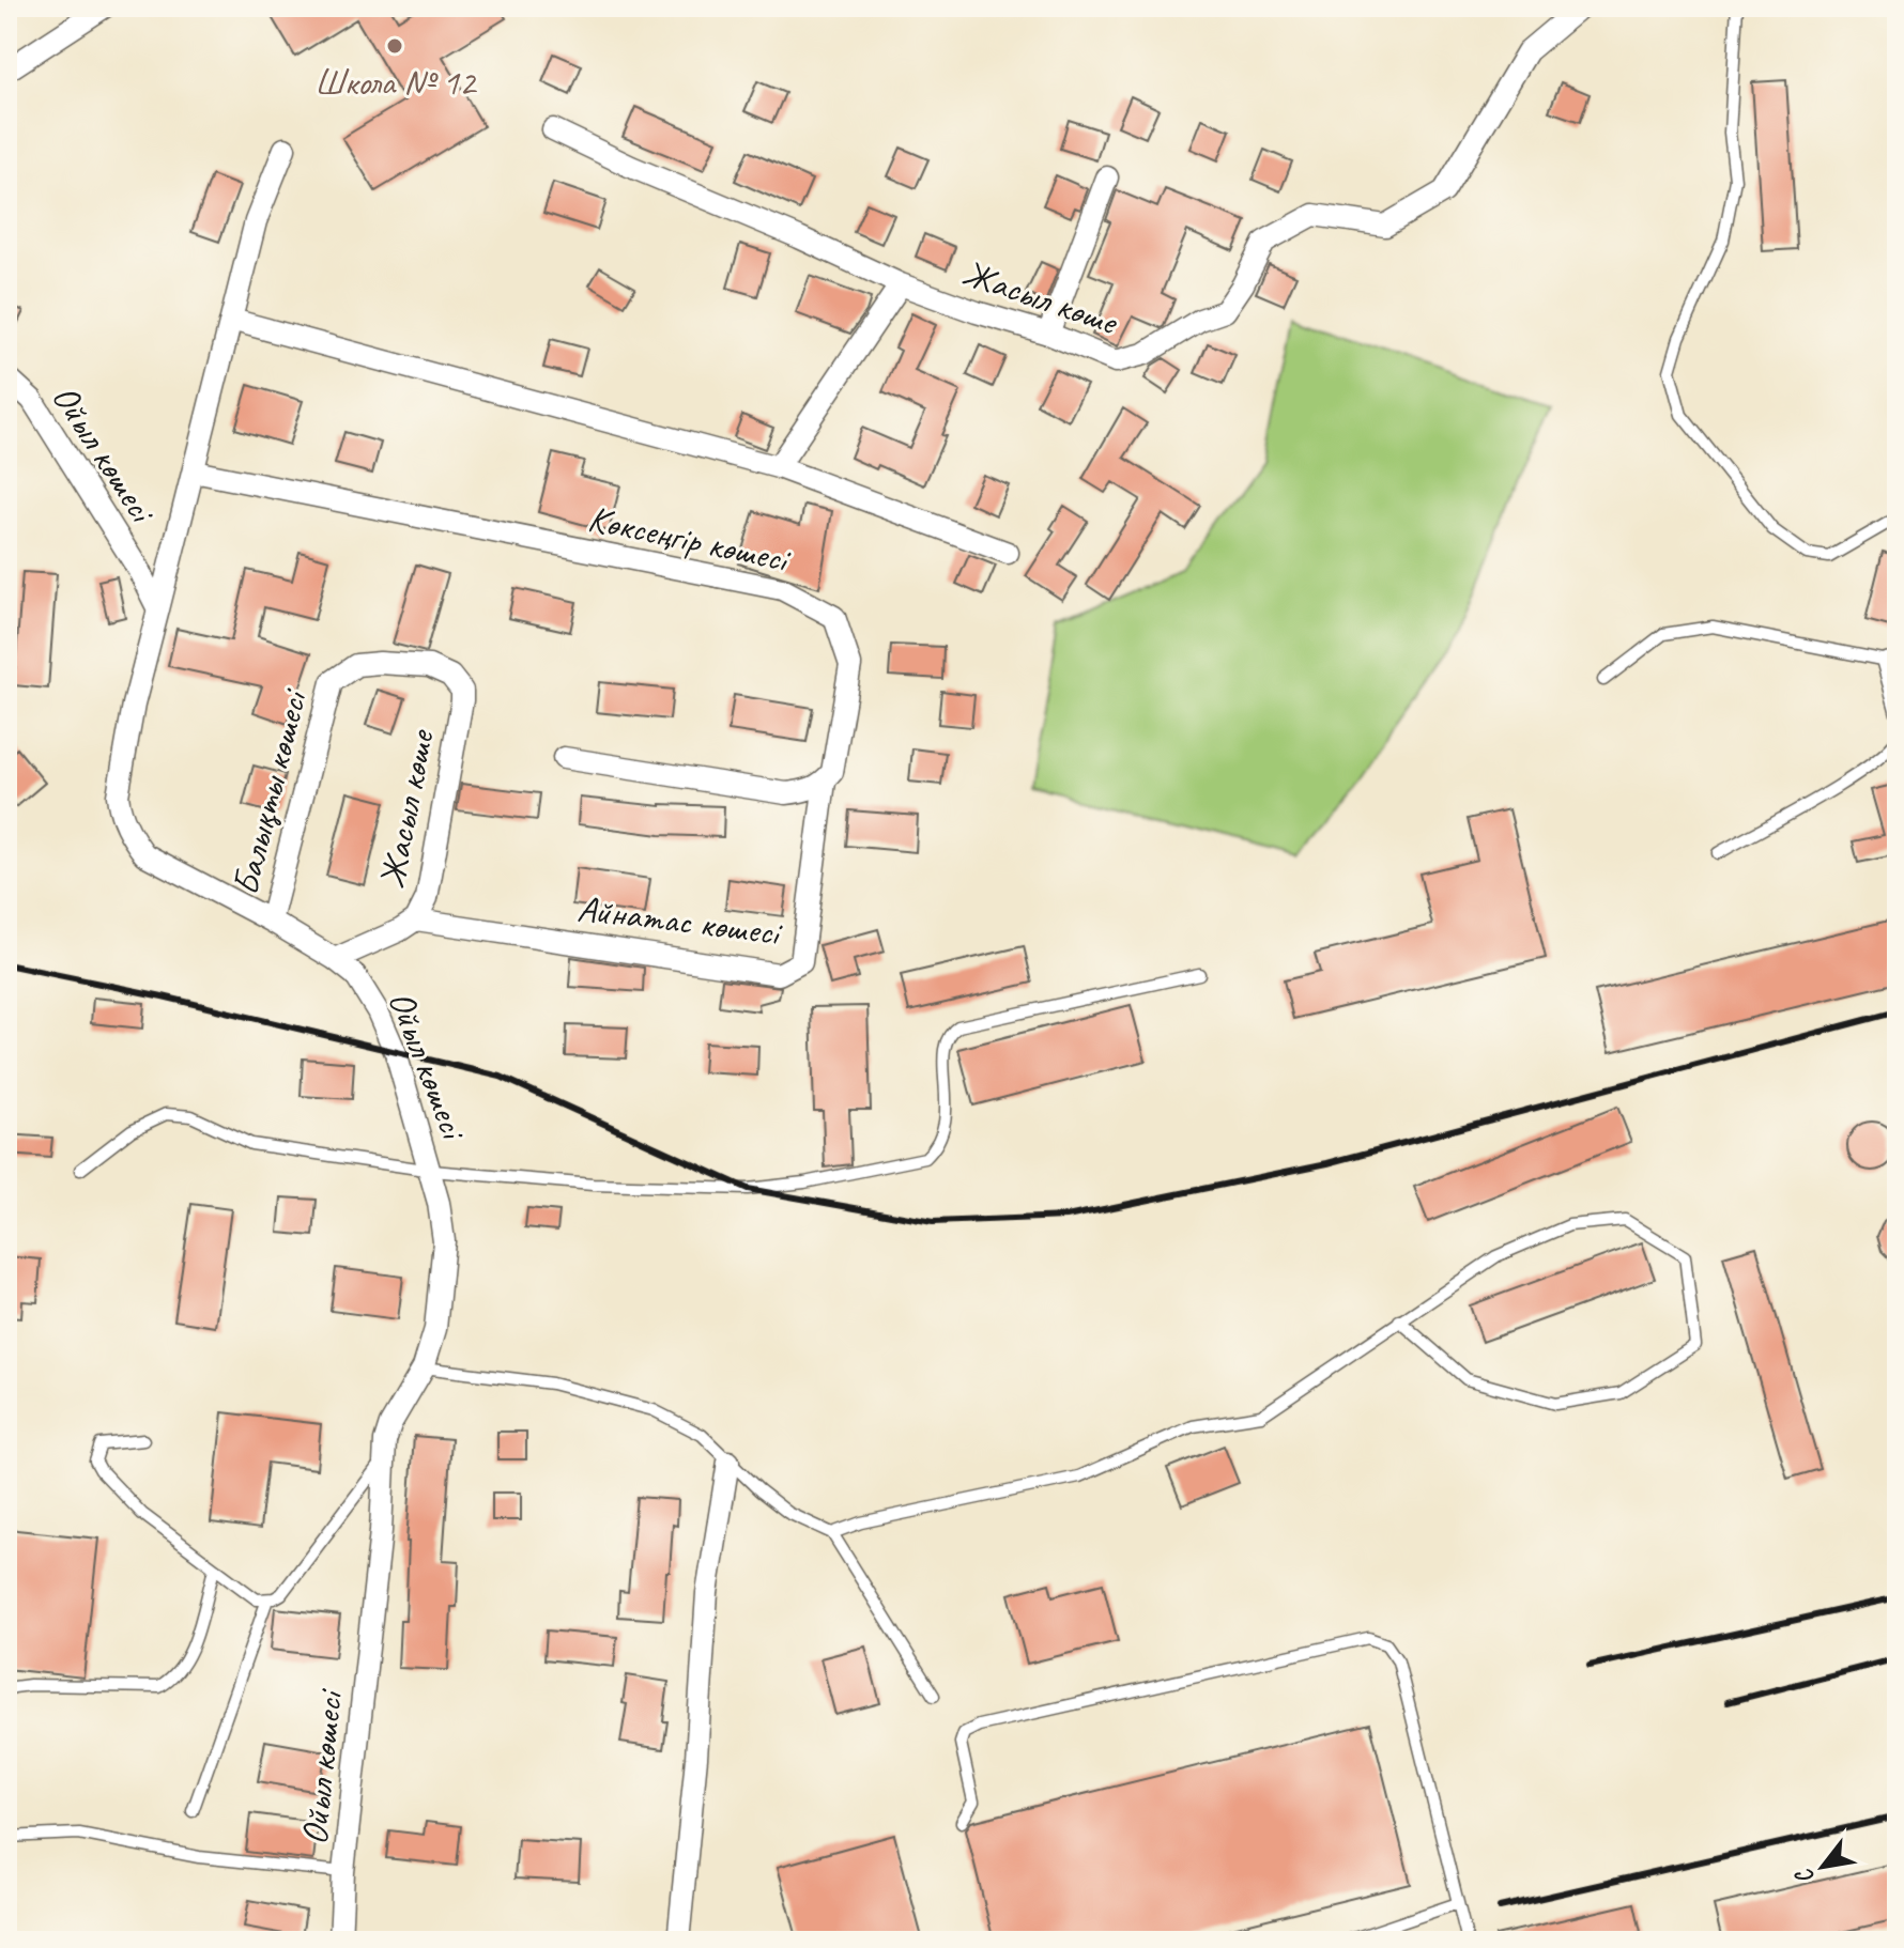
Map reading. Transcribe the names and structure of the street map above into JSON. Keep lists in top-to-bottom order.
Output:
{
  "streets": {
    "street": [
      "Жасыл көше",
      "Ойыл көшесі",
      "Көксеңгір көшесі",
      "Балықты көшесі",
      "Айнатас көшесі"
    ]
  },
  "crossings": [
    ["Жасыл көше", "Ойыл көшесі"],
    ["Жасыл көше", "Балықты көшесі"],
    ["Жасыл көше", "Айнатас көшесі"],
    ["Ойыл көшесі", "Балықты көшесі"],
    ["Көксеңгір көшесі", "Айнатас көшесі"]
  ],
  "places": ["Школа № 12"],
  "north": "bottom left"
}
